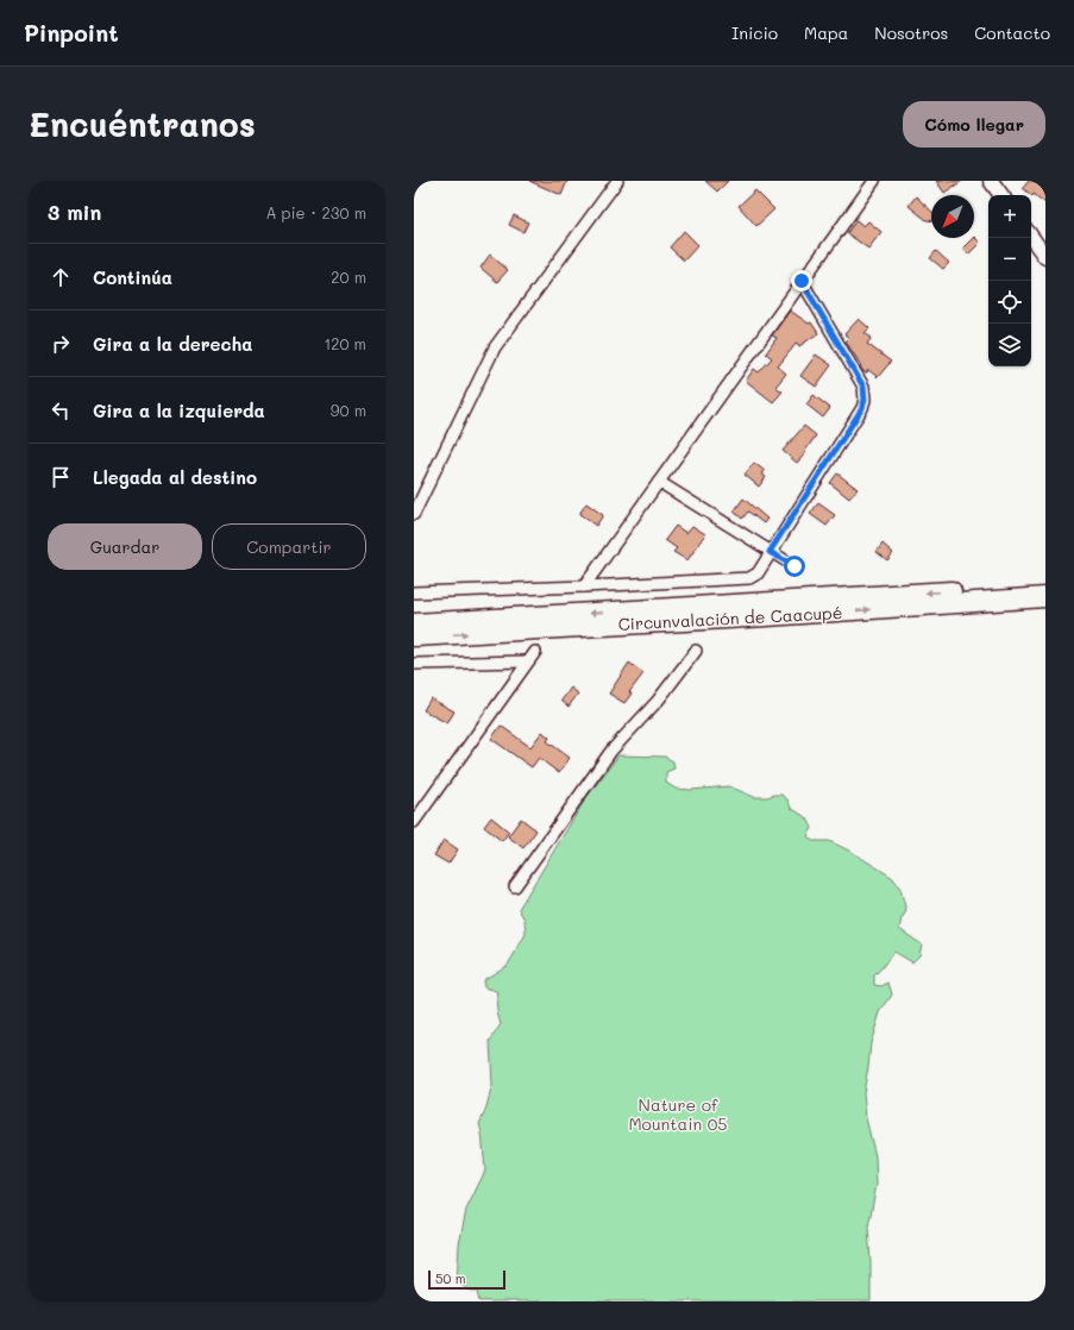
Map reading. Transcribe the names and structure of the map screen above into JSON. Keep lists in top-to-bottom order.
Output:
{
  "streets": {
    "highway": ["Circunvalación de Caacupé"]
  },
  "parks": ["Nature of Mountain 05"],
  "scale_bar": "50 m",
  "north": "bottom left",
  "page": {
    "header": "Pinpoint",
    "nav": [
      "Inicio",
      "Mapa",
      "Nosotros",
      "Contacto"
    ],
    "buttons": [
      "Cómo llegar",
      ["Guardar", "Compartir"]
    ],
    "title": "Encuéntranos",
    "heading": ["3 min", "A pie · 230 m"],
    "map_buttons": ["+", "−"],
    "list": [
      ["Continúa", "20 m"],
      ["Gira a la derecha", "120 m"],
      ["Gira a la izquierda", "90 m"],
      "Llegada al destino"
    ],
    "scale": "50 m"
  }
}
